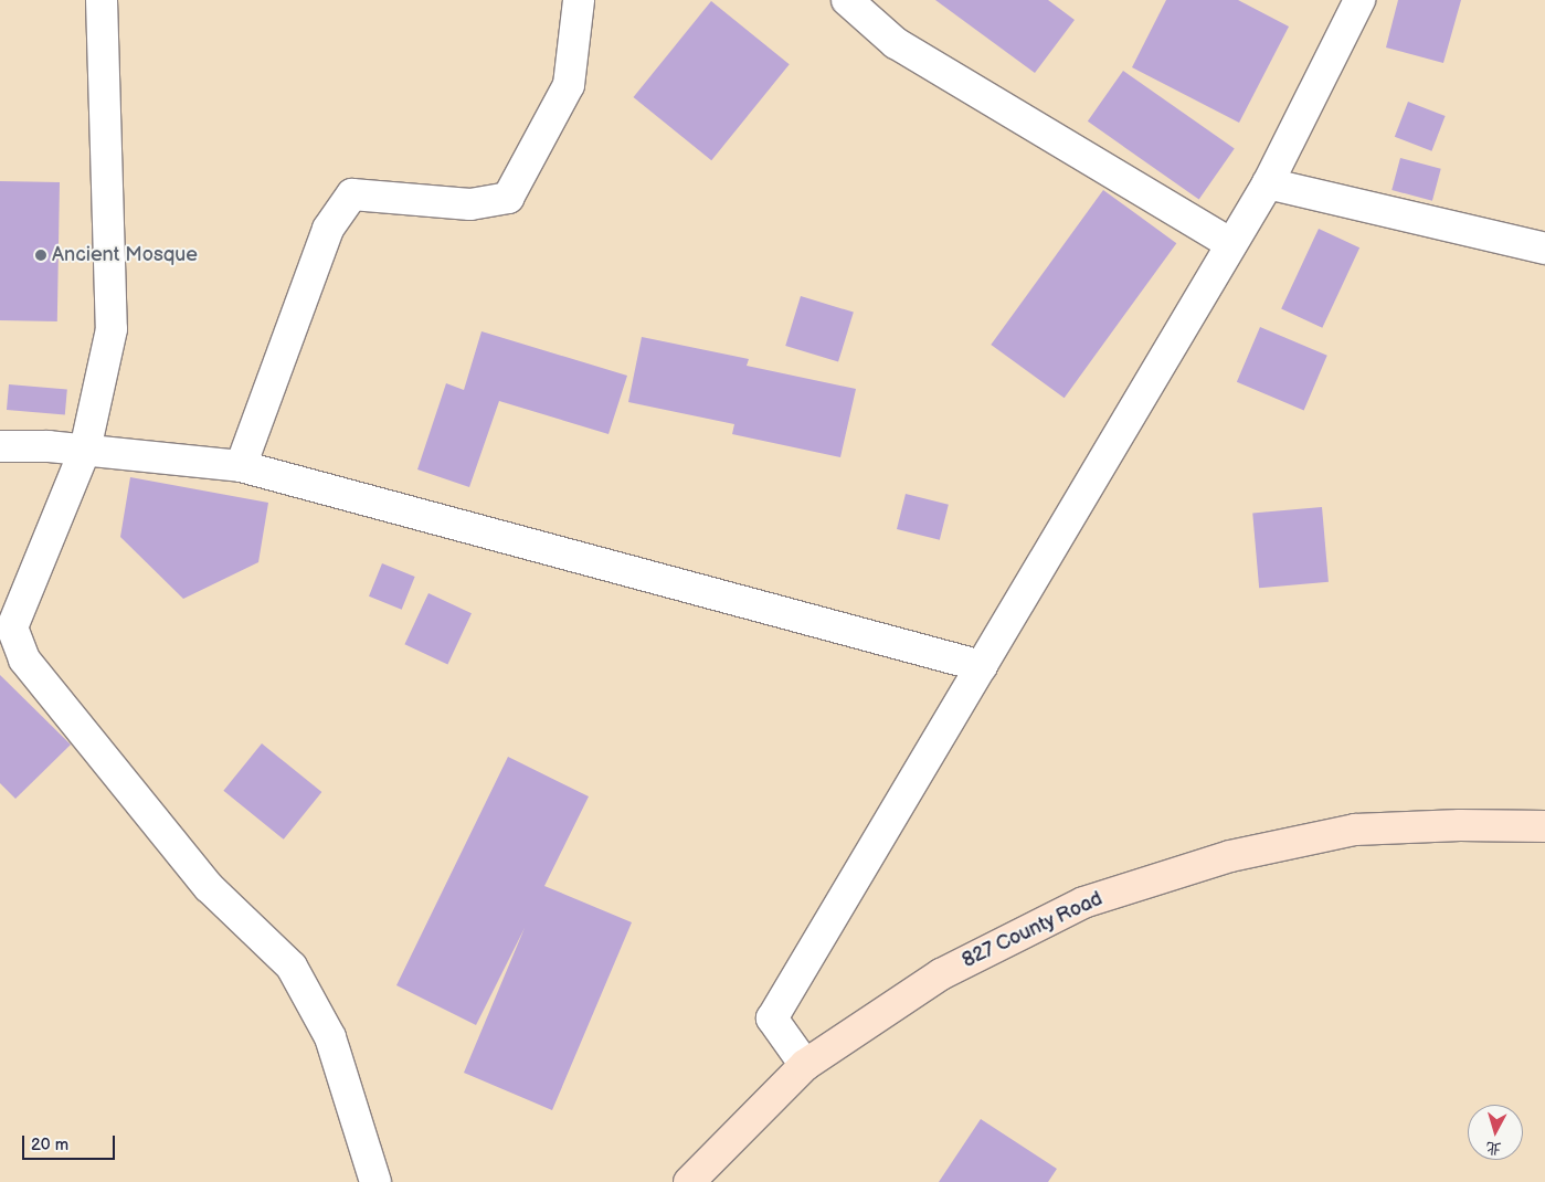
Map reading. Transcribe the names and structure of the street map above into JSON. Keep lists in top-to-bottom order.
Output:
{
  "streets": {
    "main road": ["827 County Road"]
  },
  "places": ["Ancient Mosque"],
  "scale_bar": "20 m",
  "north": "bottom"
}
